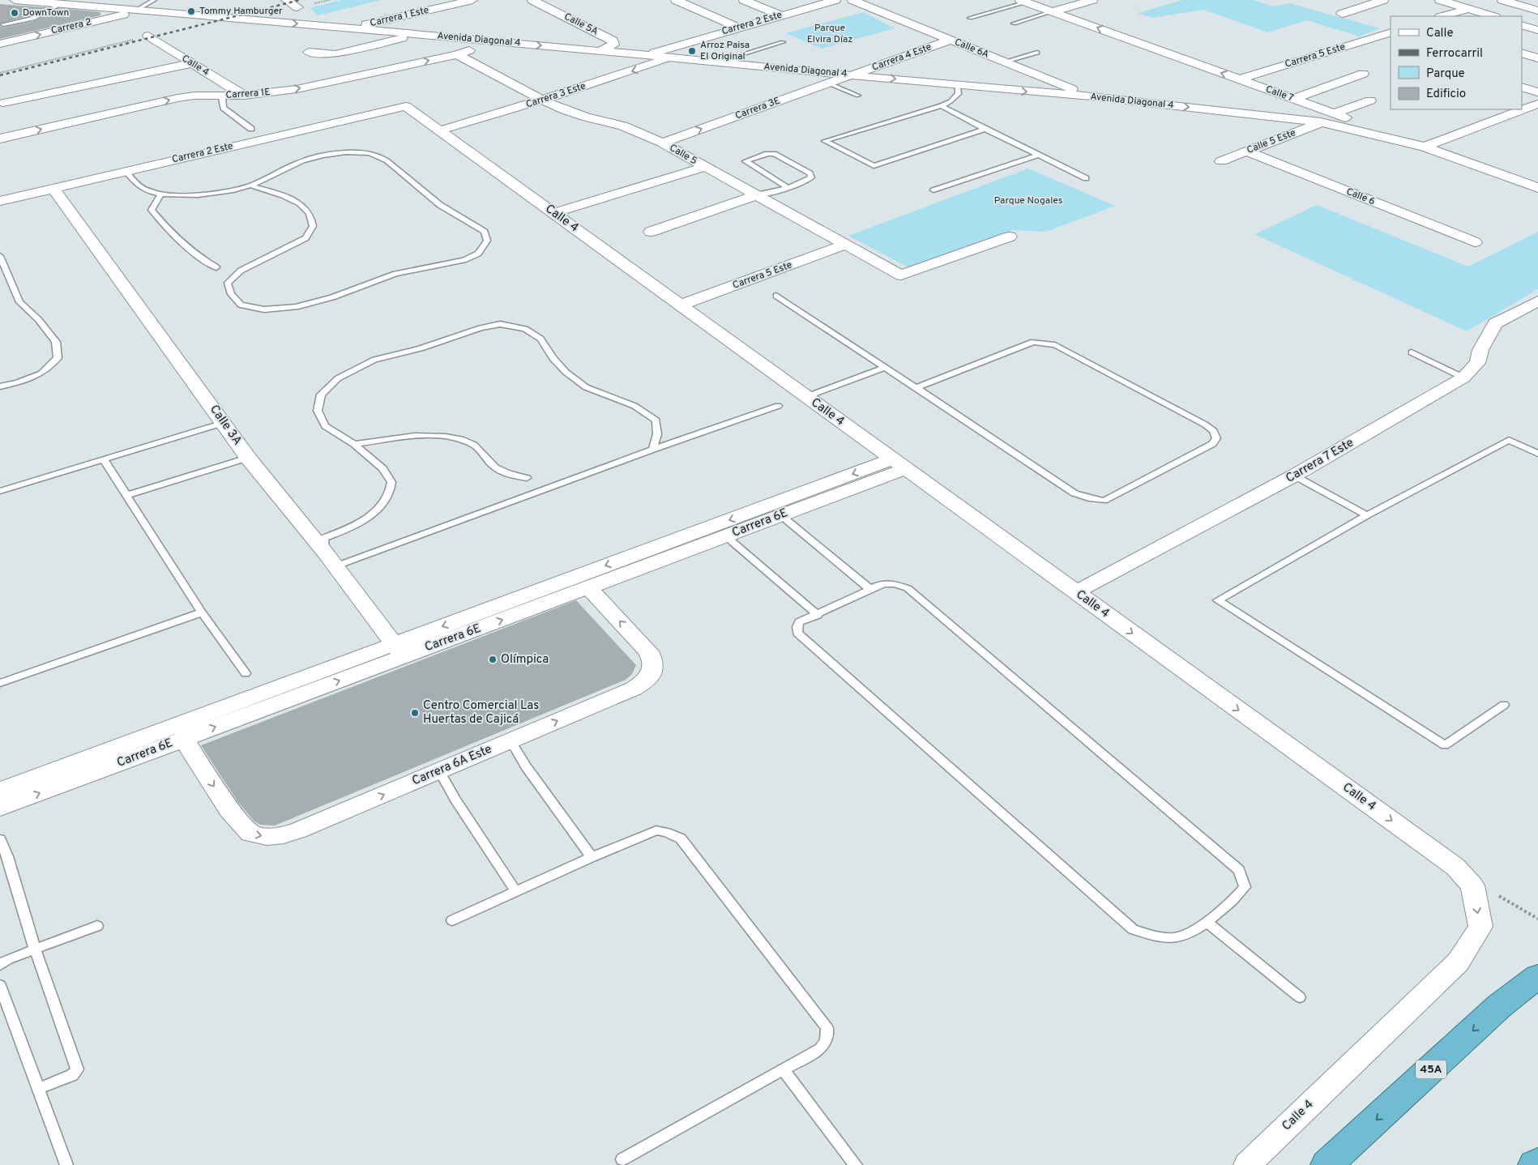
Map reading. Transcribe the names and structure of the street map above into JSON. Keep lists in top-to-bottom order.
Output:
{
  "streets": {
    "highway": ["45A"],
    "street": [
      "Carrera 1 Este",
      "Carrera 2 Este",
      "Calle 5A",
      "Carrera 2",
      "Avenida Diagonal 4",
      "Calle 6A",
      "Carrera 5 Este",
      "Carrera 4 Este",
      "Calle 4",
      "Carrera 1E",
      "Calle 7",
      "Carrera 3 Este",
      "Carrera 3E",
      "Calle 5 Este",
      "Calle 5",
      "Calle 6",
      "Calle 3A",
      "Carrera 7 Este",
      "Carrera 6E",
      "Carrera 6A Este"
    ]
  },
  "crossings": [
    ["Carrera 1 Este", "Avenida Diagonal 4"],
    ["Carrera 2 Este", "Avenida Diagonal 4"],
    ["Carrera 2 Este", "Calle 4"],
    ["Carrera 2 Este", "Calle 3A"],
    ["Calle 5A", "Avenida Diagonal 4"],
    ["Carrera 2", "Avenida Diagonal 4"],
    ["Avenida Diagonal 4", "Calle 6A"],
    ["Avenida Diagonal 4", "Carrera 4 Este"],
    ["Avenida Diagonal 4", "Carrera 1E"],
    ["Avenida Diagonal 4", "Calle 7"],
    ["Avenida Diagonal 4", "Carrera 3 Este"],
    ["Avenida Diagonal 4", "Carrera 3E"],
    ["Avenida Diagonal 4", "Calle 5 Este"],
    ["Calle 6A", "Carrera 4 Este"],
    ["Carrera 5 Este", "Calle 4"],
    ["Carrera 5 Este", "Calle 7"],
    ["Carrera 5 Este", "Calle 5"],
    ["Carrera 4 Este", "Carrera 3E"],
    ["Calle 4", "Carrera 1E"],
    ["Calle 4", "Carrera 3 Este"],
    ["Calle 4", "Carrera 7 Este"],
    ["Calle 4", "Carrera 6E"],
    ["Carrera 1E", "Calle 5"],
    ["Calle 7", "Calle 5 Este"],
    ["Carrera 3 Este", "Calle 5"],
    ["Carrera 3E", "Calle 5"],
    ["Calle 5 Este", "Calle 6"],
    ["Calle 3A", "Carrera 6E"],
    ["Carrera 6E", "Carrera 6A Este"]
  ],
  "one_way": ["Avenida Diagonal 4", "Calle 7"],
  "parks": ["Parque Elvira Díaz", "Parque Nogales"],
  "places": [
    "Tommy Hamburger",
    "DownTown",
    "Arroz Paisa El Original",
    "Olímpica",
    "Centro Comercial Las Huertas de Cajicá"
  ],
  "legend": [
    "Calle",
    "Ferrocarril",
    "Parque",
    "Edificio"
  ]
}
